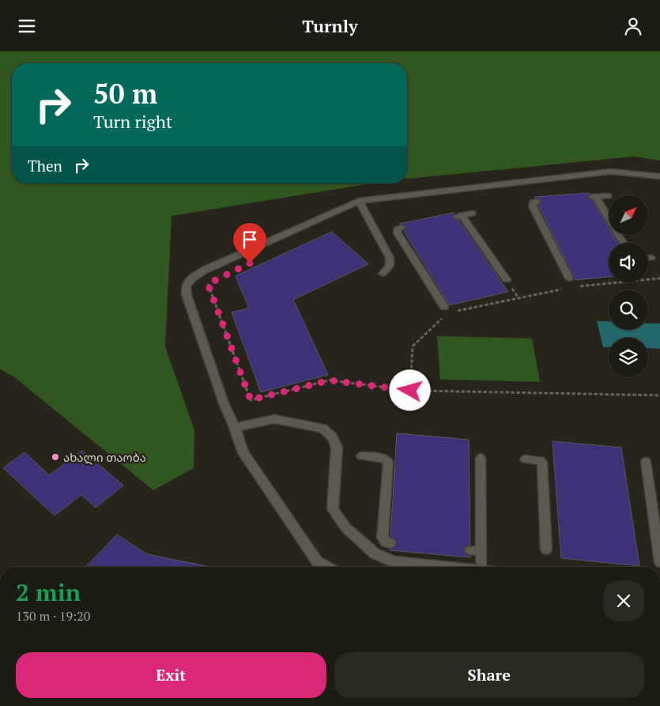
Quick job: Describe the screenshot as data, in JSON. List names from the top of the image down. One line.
{"places":["ახალი თაობა"],"north":"top right","page":{"header":"Turnly","turn":["50 m","Turn right"],"then":"Then","heading":["2 min","130 m · 19:20"],"buttons":["Exit","Share"]}}
